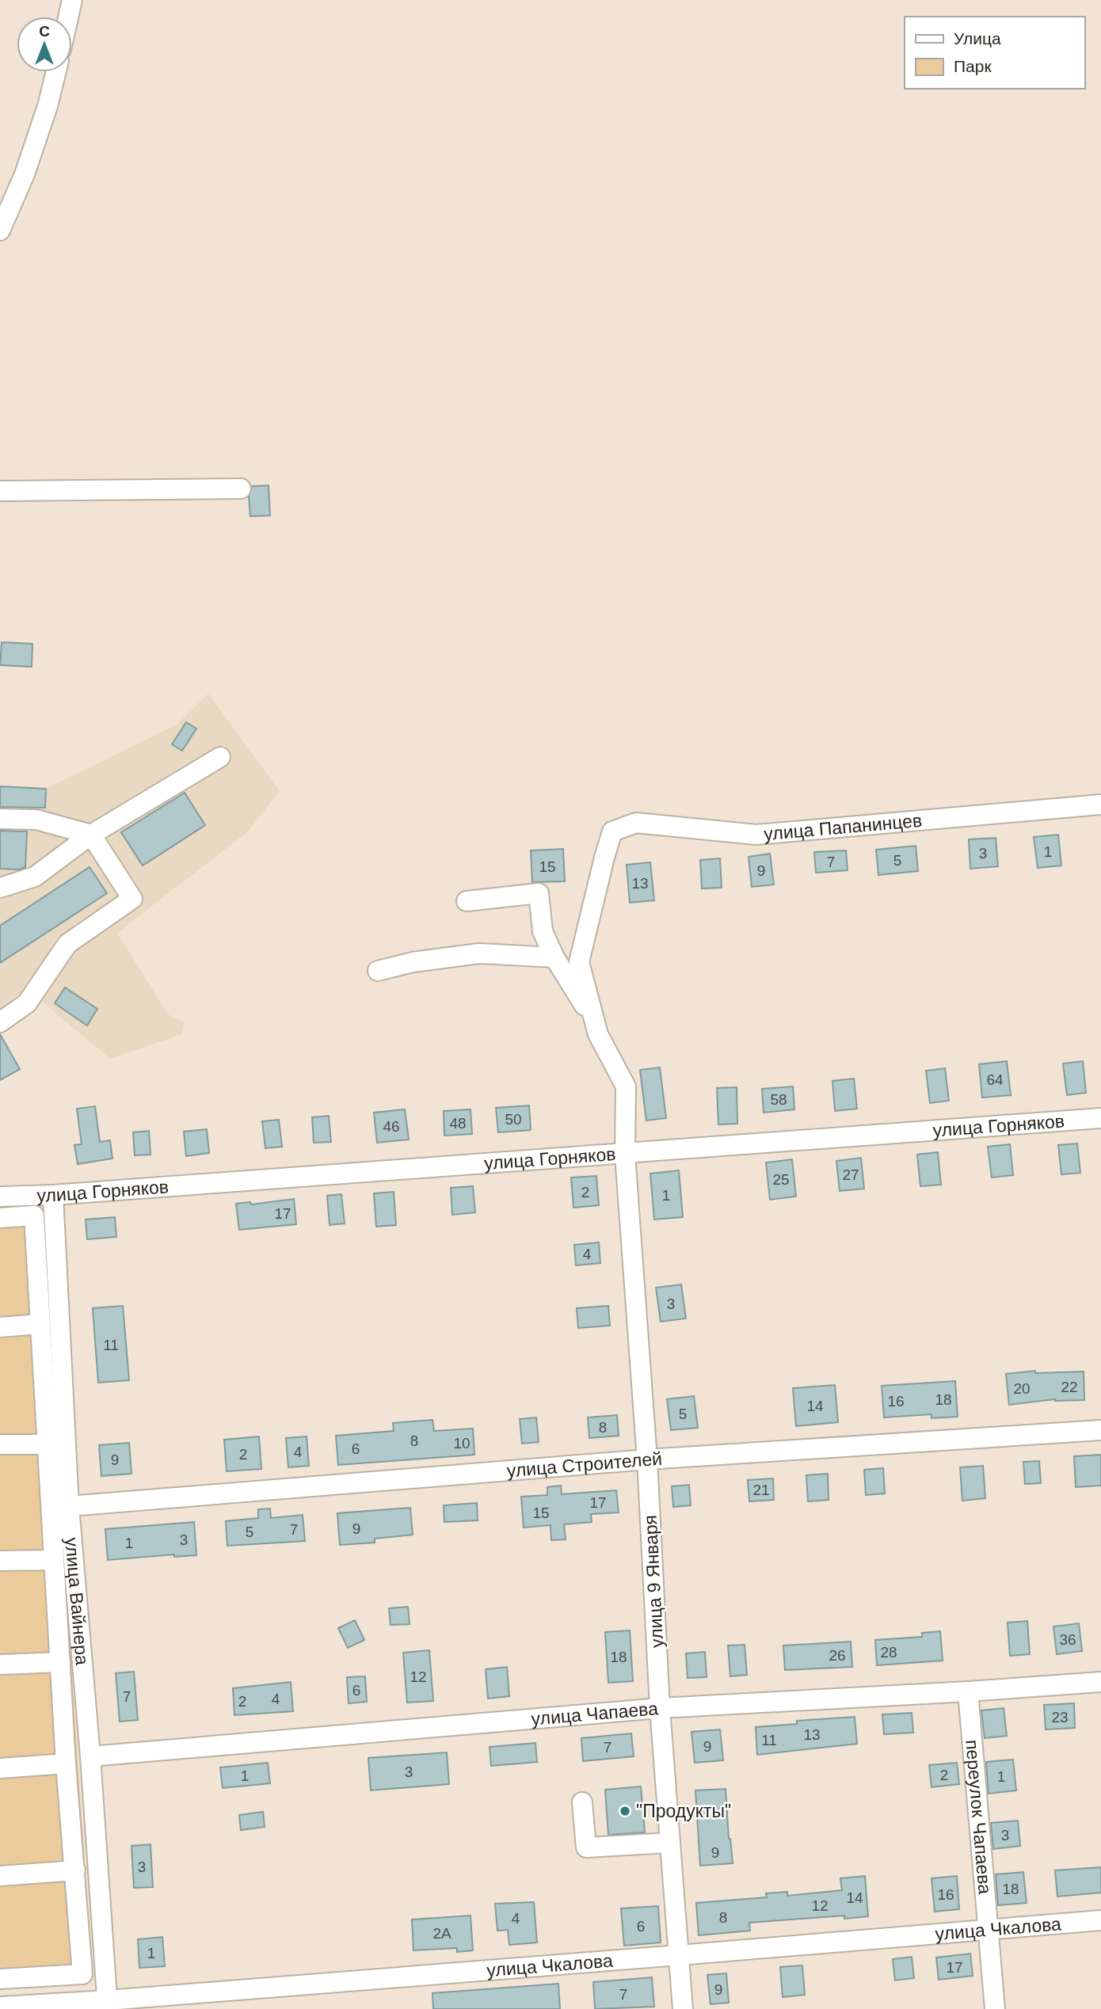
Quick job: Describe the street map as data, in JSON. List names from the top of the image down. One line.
{"streets":{"street":["улица Папанинцев","улица Горняков","улица Строителей","улица 9 Января","улица Вайнера","улица Чапаева","переулок Чапаева","улица Чкалова"]},"crossings":[["улица Папанинцев","улица 9 Января"],["улица Горняков","улица 9 Января"],["улица Горняков","улица Вайнера"],["улица Строителей","улица 9 Января"],["улица Строителей","улица Вайнера"],["улица 9 Января","улица Чапаева"],["улица 9 Января","улица Чкалова"],["улица Вайнера","улица Чапаева"],["улица Вайнера","улица Чкалова"],["улица Чапаева","переулок Чапаева"],["переулок Чапаева","улица Чкалова"]],"places":["\"Продукты\""],"house_numbers":["1","3","5","7","15","9","13","64","58","50","48","46","27","25","2","1","17","4","3","11","22","20","18","16","14","5","8","8","10","6","4","2","9","21","17","15","9","7","5","3","1","36","28","26","18","12","6","7","4","2","23","13","11","9","7","3","2","1","1","3","9","3","18","16","14","12","8","4","6","2А","1","17","9","7"],"legend":["Улица","Парк"],"north":"top"}
